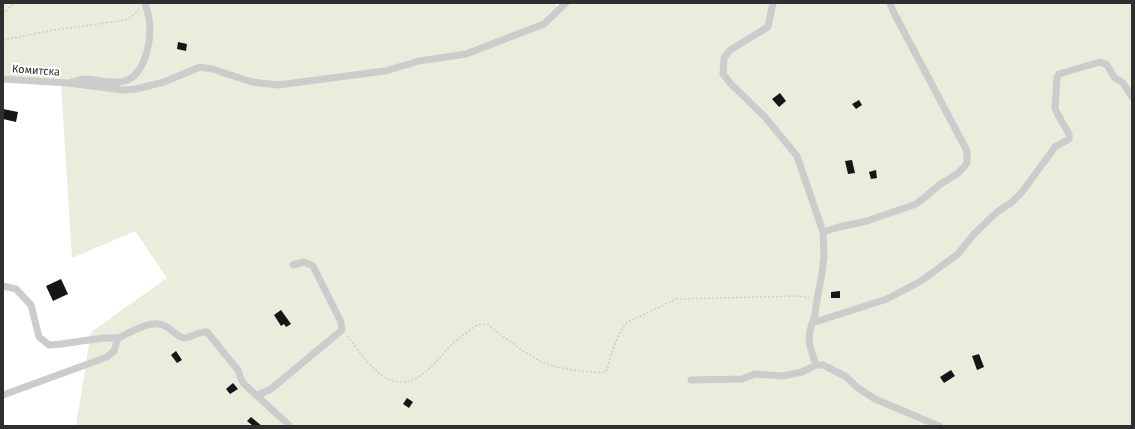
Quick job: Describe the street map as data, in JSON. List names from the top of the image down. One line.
{"streets":{"street":["Комитска"]}}
